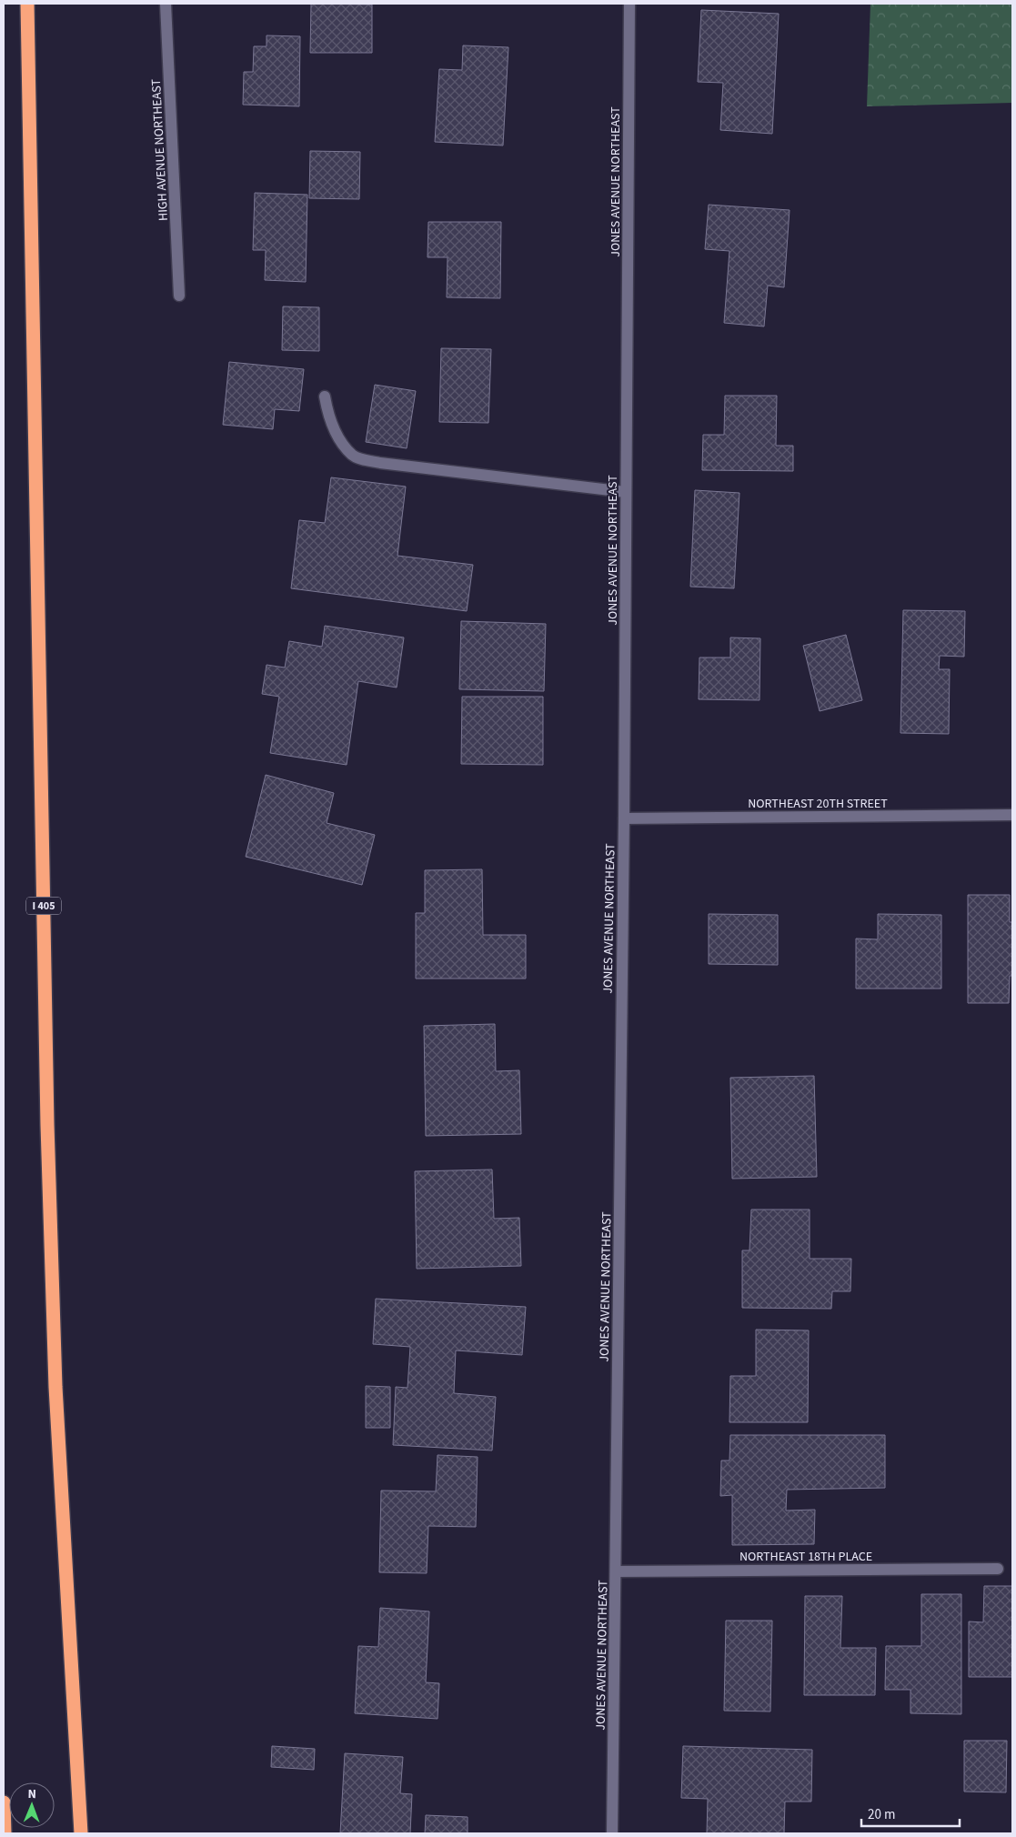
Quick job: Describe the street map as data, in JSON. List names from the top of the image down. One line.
{"streets":{"highway":["I 405"],"street":["HIGH AVENUE NORTHEAST","JONES AVENUE NORTHEAST","NORTHEAST 20TH STREET","NORTHEAST 18TH PLACE"]},"crossings":[["JONES AVENUE NORTHEAST","NORTHEAST 20TH STREET"],["JONES AVENUE NORTHEAST","NORTHEAST 18TH PLACE"]],"scale_bar":"20 m","north":"top"}
